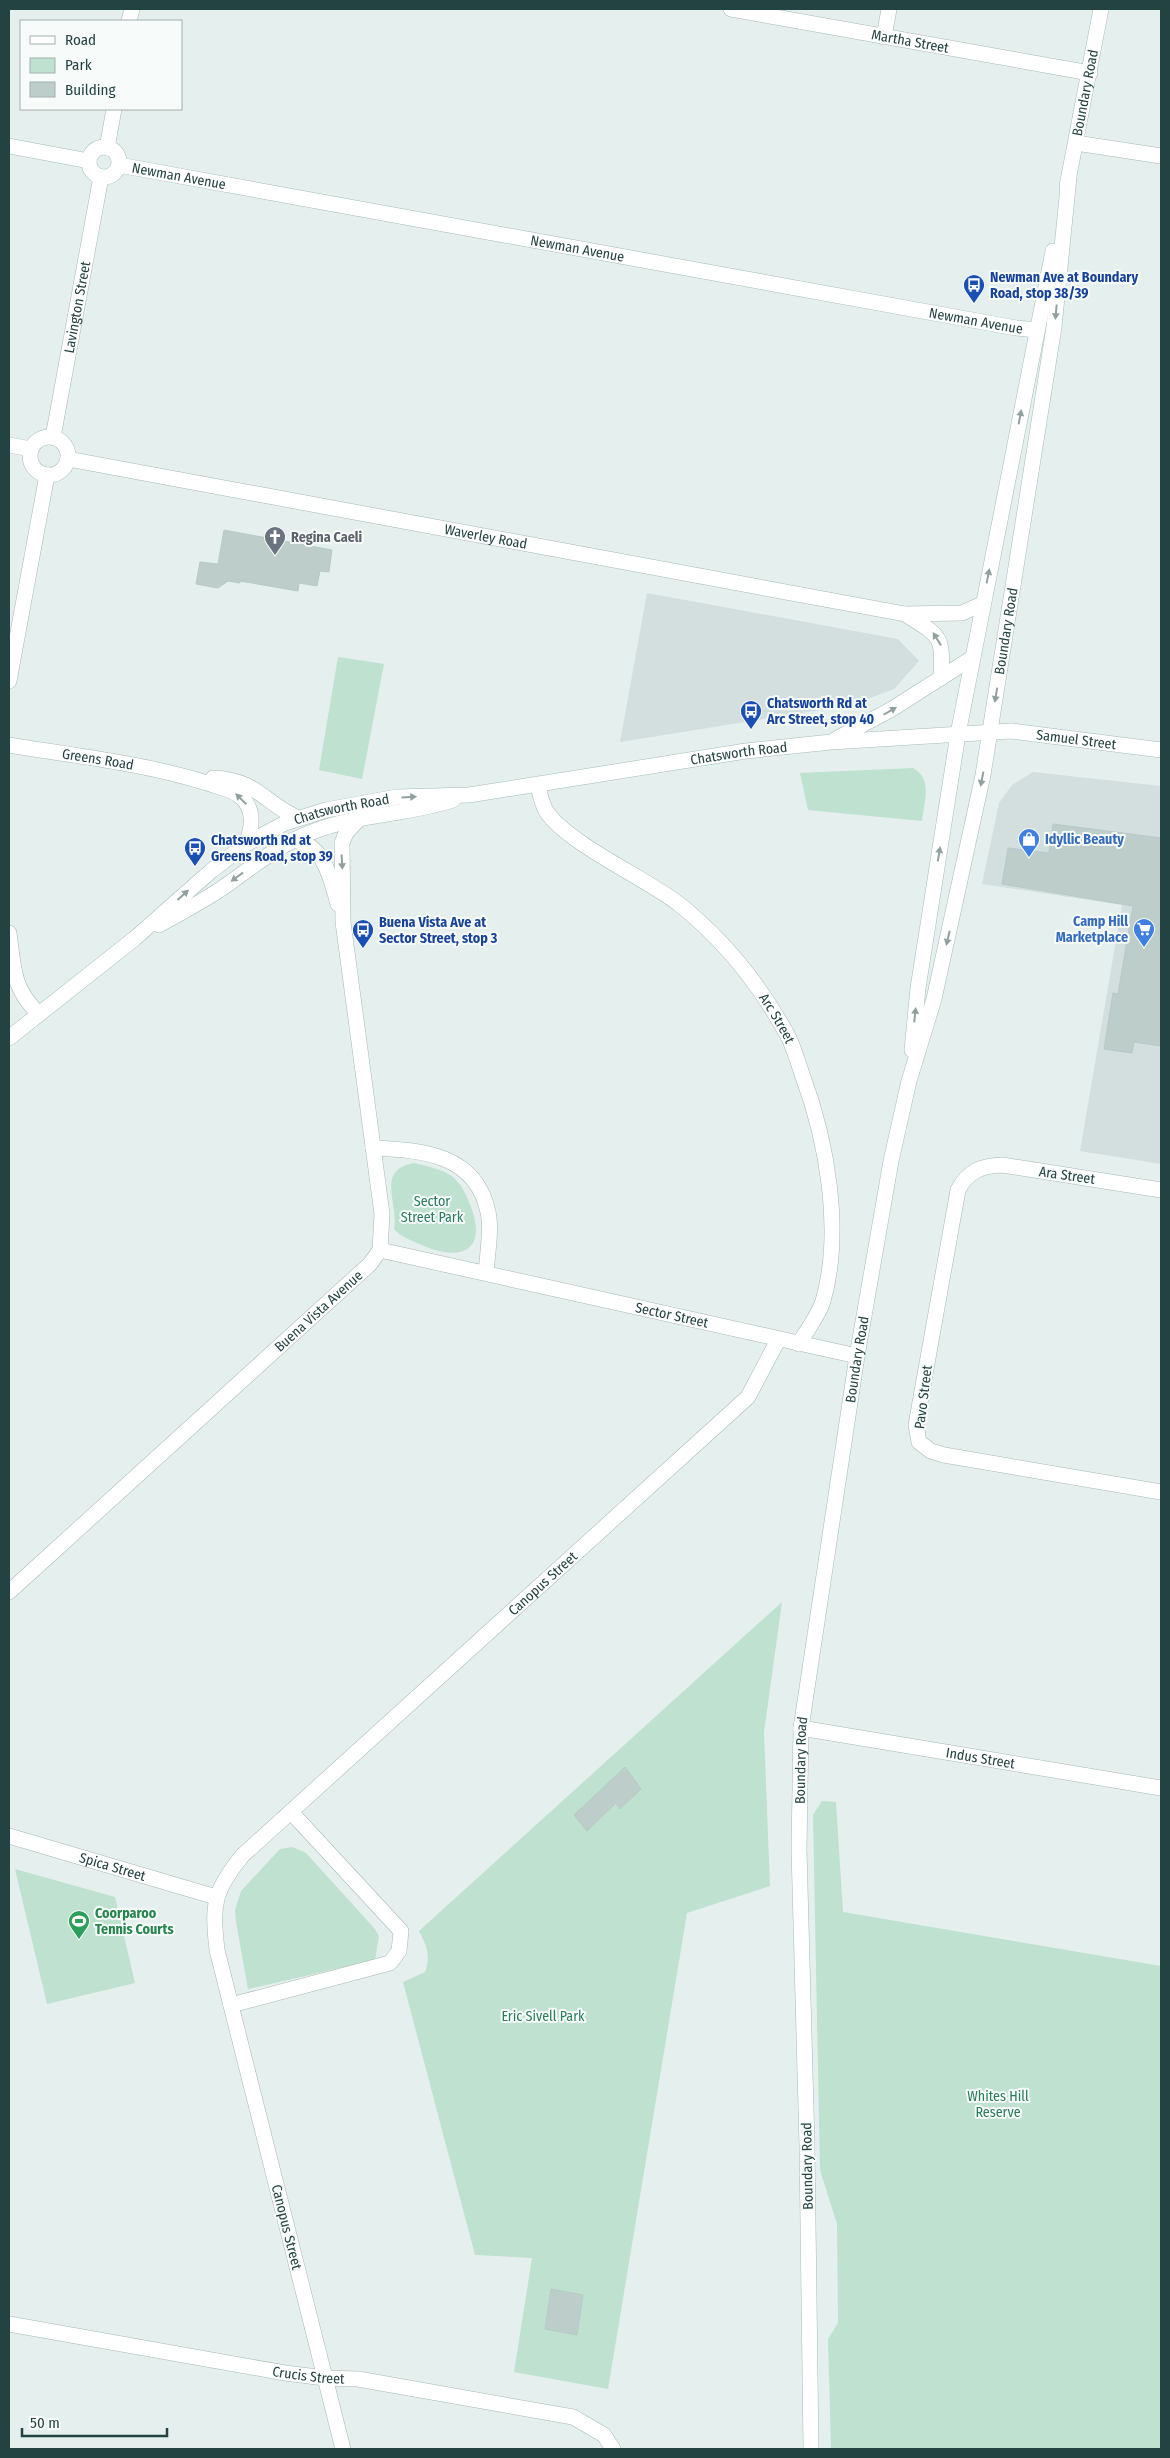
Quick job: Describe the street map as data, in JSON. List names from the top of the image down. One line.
{"streets":{"street":["Martha Street","Boundary Road","Newman Avenue","Lavington Street","Waverley Road","Samuel Street","Chatsworth Road","Greens Road","Arc Street","Ara Street","Buena Vista Avenue","Sector Street","Pavo Street","Canopus Street","Indus Street","Spica Street","Crucis Street"]},"crossings":[["Martha Street","Boundary Road"],["Boundary Road","Newman Avenue"],["Boundary Road","Waverley Road"],["Boundary Road","Samuel Street"],["Boundary Road","Chatsworth Road"],["Boundary Road","Sector Street"],["Boundary Road","Indus Street"],["Newman Avenue","Lavington Street"],["Lavington Street","Waverley Road"],["Waverley Road","Chatsworth Road"],["Samuel Street","Chatsworth Road"],["Chatsworth Road","Greens Road"],["Chatsworth Road","Arc Street"],["Arc Street","Sector Street"],["Ara Street","Pavo Street"],["Buena Vista Avenue","Sector Street"],["Sector Street","Canopus Street"],["Canopus Street","Spica Street"],["Canopus Street","Crucis Street"]],"parks":["Sector Street Park","Eric Sivell Park","Whites Hill Reserve"],"places":{"bus stop":["Newman Ave at Boundary Road, stop 38/39","Chatsworth Rd at Arc Street, stop 40","Chatsworth Rd at Greens Road, stop 39","Buena Vista Ave at Sector Street, stop 3"],"church":["Regina Caeli"],"shop":["Idyllic Beauty"],"supermarket":["Camp Hill Marketplace"],"sports":["Coorparoo Tennis Courts"]},"legend":["Road","Park","Building"],"scale_bar":"50 m"}
